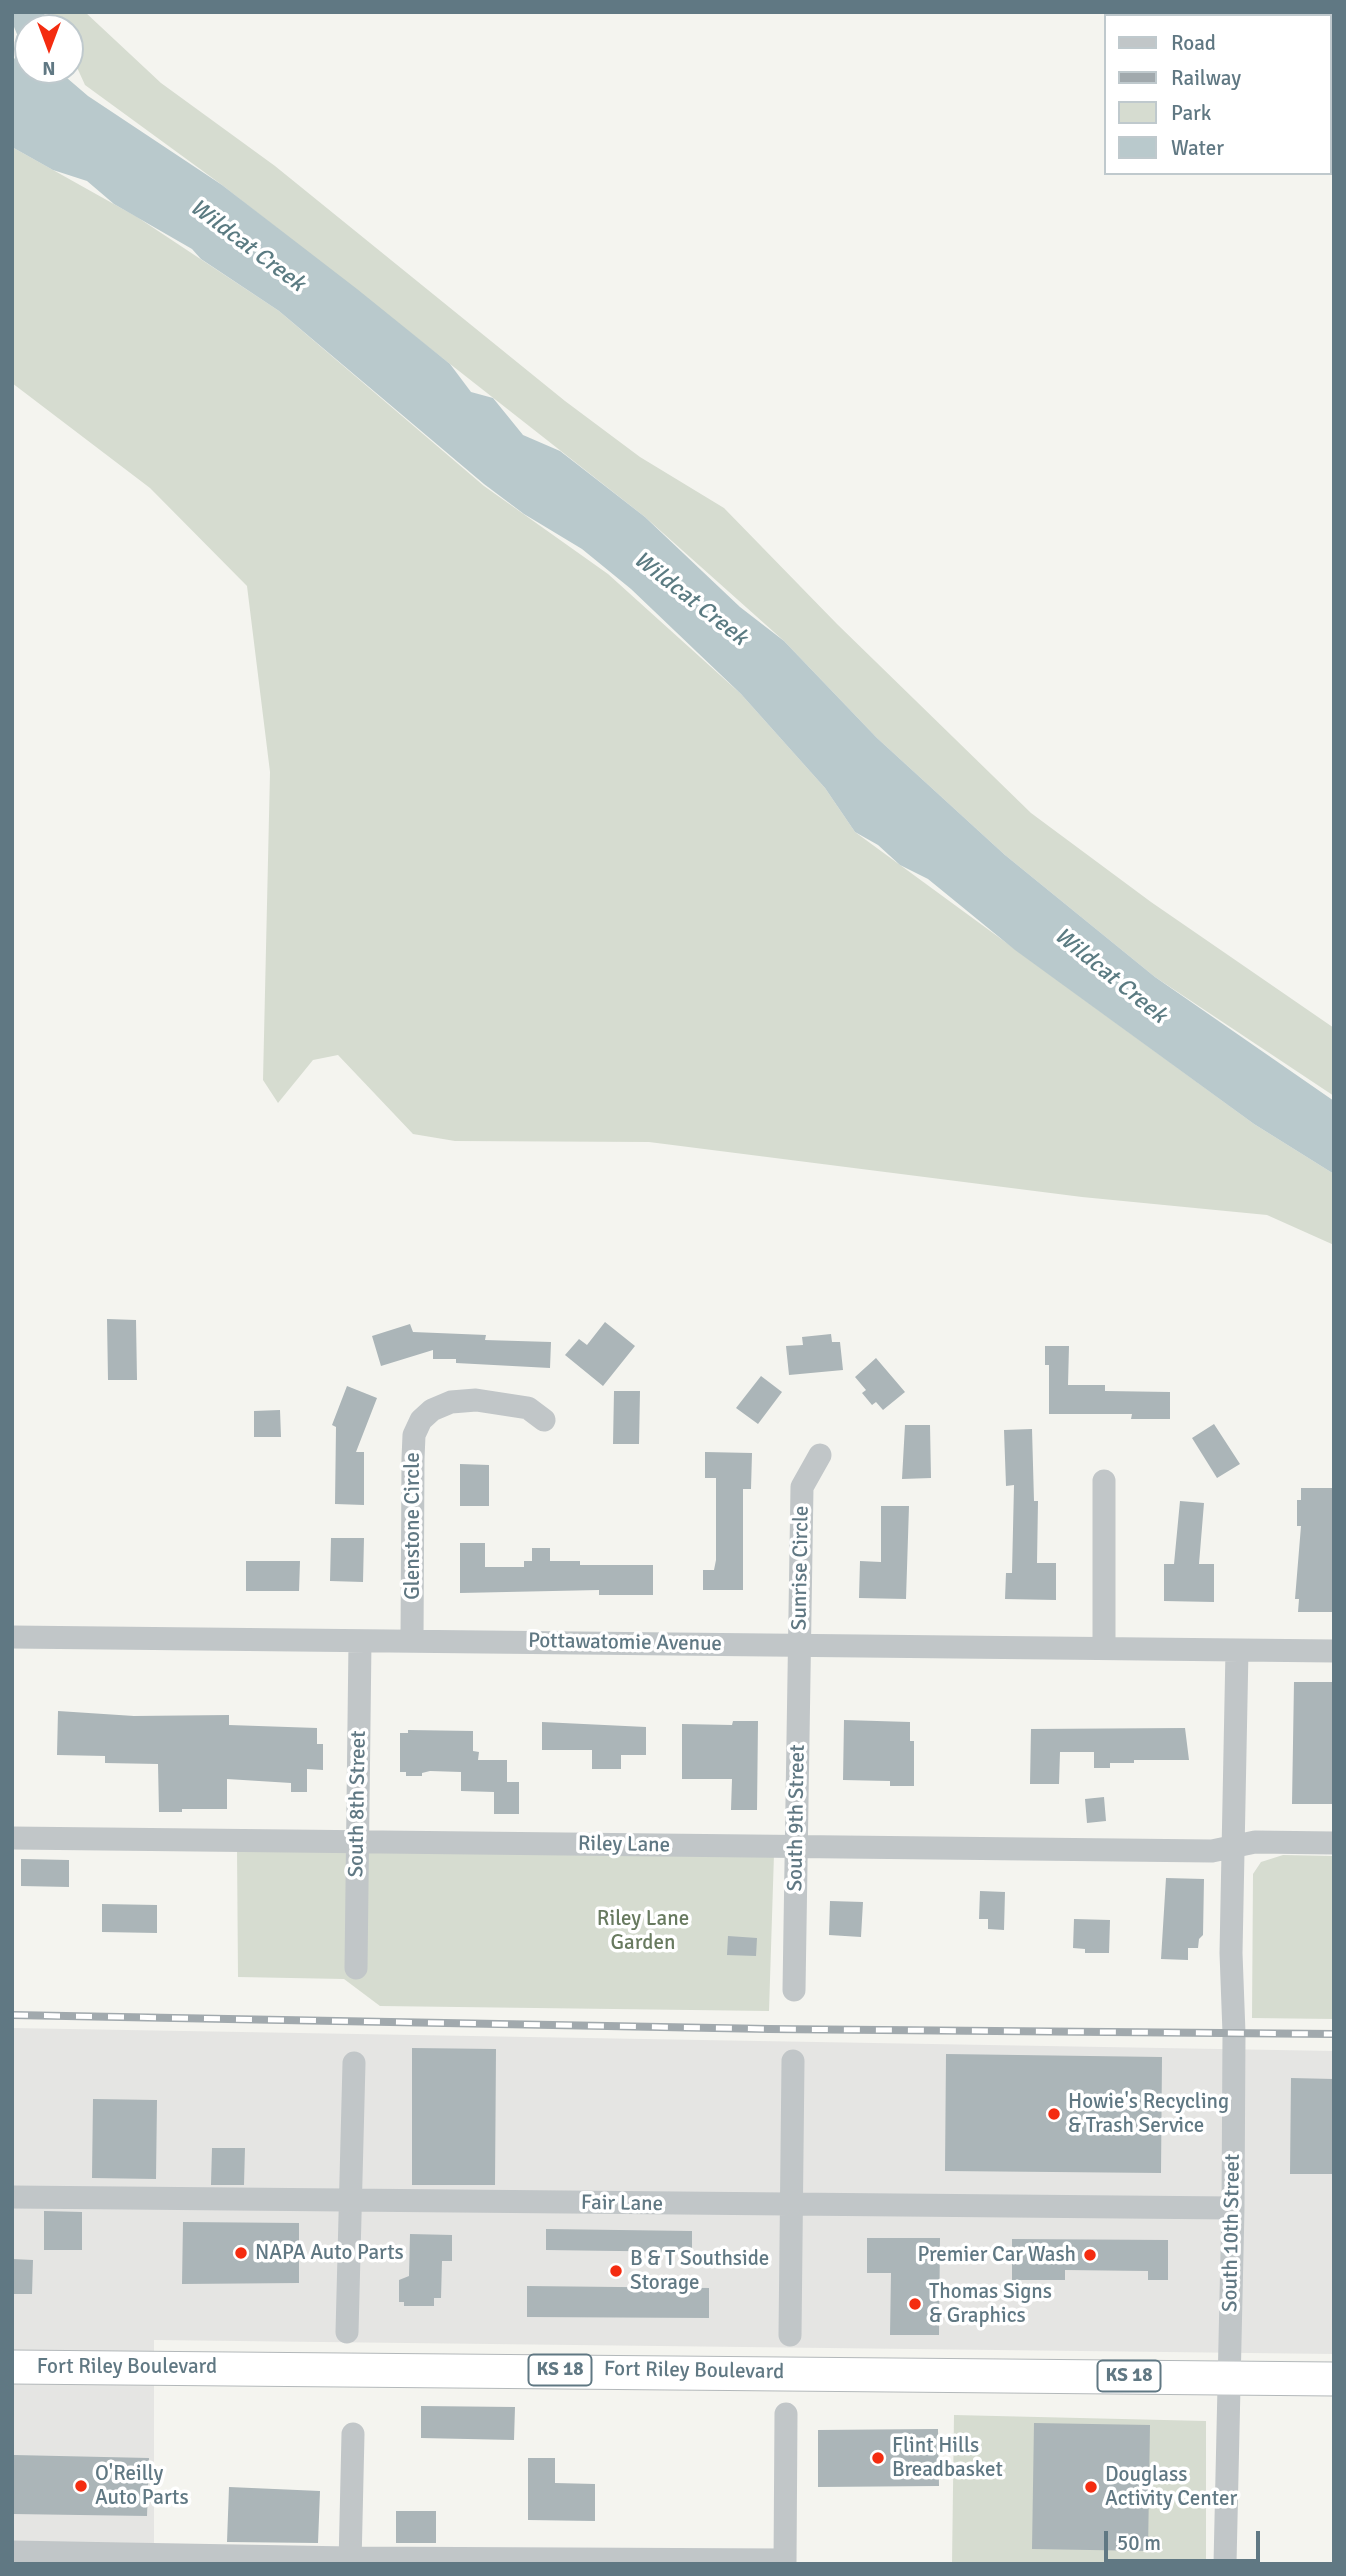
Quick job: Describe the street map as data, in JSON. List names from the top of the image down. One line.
{"streets":{"highway":["Fort Riley Boulevard","KS 18"],"street":["Glenstone Circle","Sunrise Circle","Pottawatomie Avenue","South 8th Street","South 9th Street","Riley Lane","Fair Lane","South 10th Street"]},"crossings":[["Glenstone Circle","Pottawatomie Avenue"],["Sunrise Circle","Pottawatomie Avenue"],["Sunrise Circle","South 9th Street"],["Pottawatomie Avenue","South 8th Street"],["Pottawatomie Avenue","South 9th Street"],["Pottawatomie Avenue","South 10th Street"],["South 8th Street","Riley Lane"],["South 9th Street","Riley Lane"],["Riley Lane","South 10th Street"],["Fair Lane","South 10th Street"],["South 10th Street","Fort Riley Boulevard"]],"water":["Wildcat Creek"],"parks":["Riley Lane Garden"],"places":["Howie's Recycling & Trash Service","NAPA Auto Parts","Premier Car Wash","B & T Southside Storage","Thomas Signs & Graphics","Flint Hills Breadbasket","O'Reilly Auto Parts","Douglass Activity Center"],"legend":["Road","Railway","Park","Water"],"scale_bar":"50 m","north":"bottom"}
